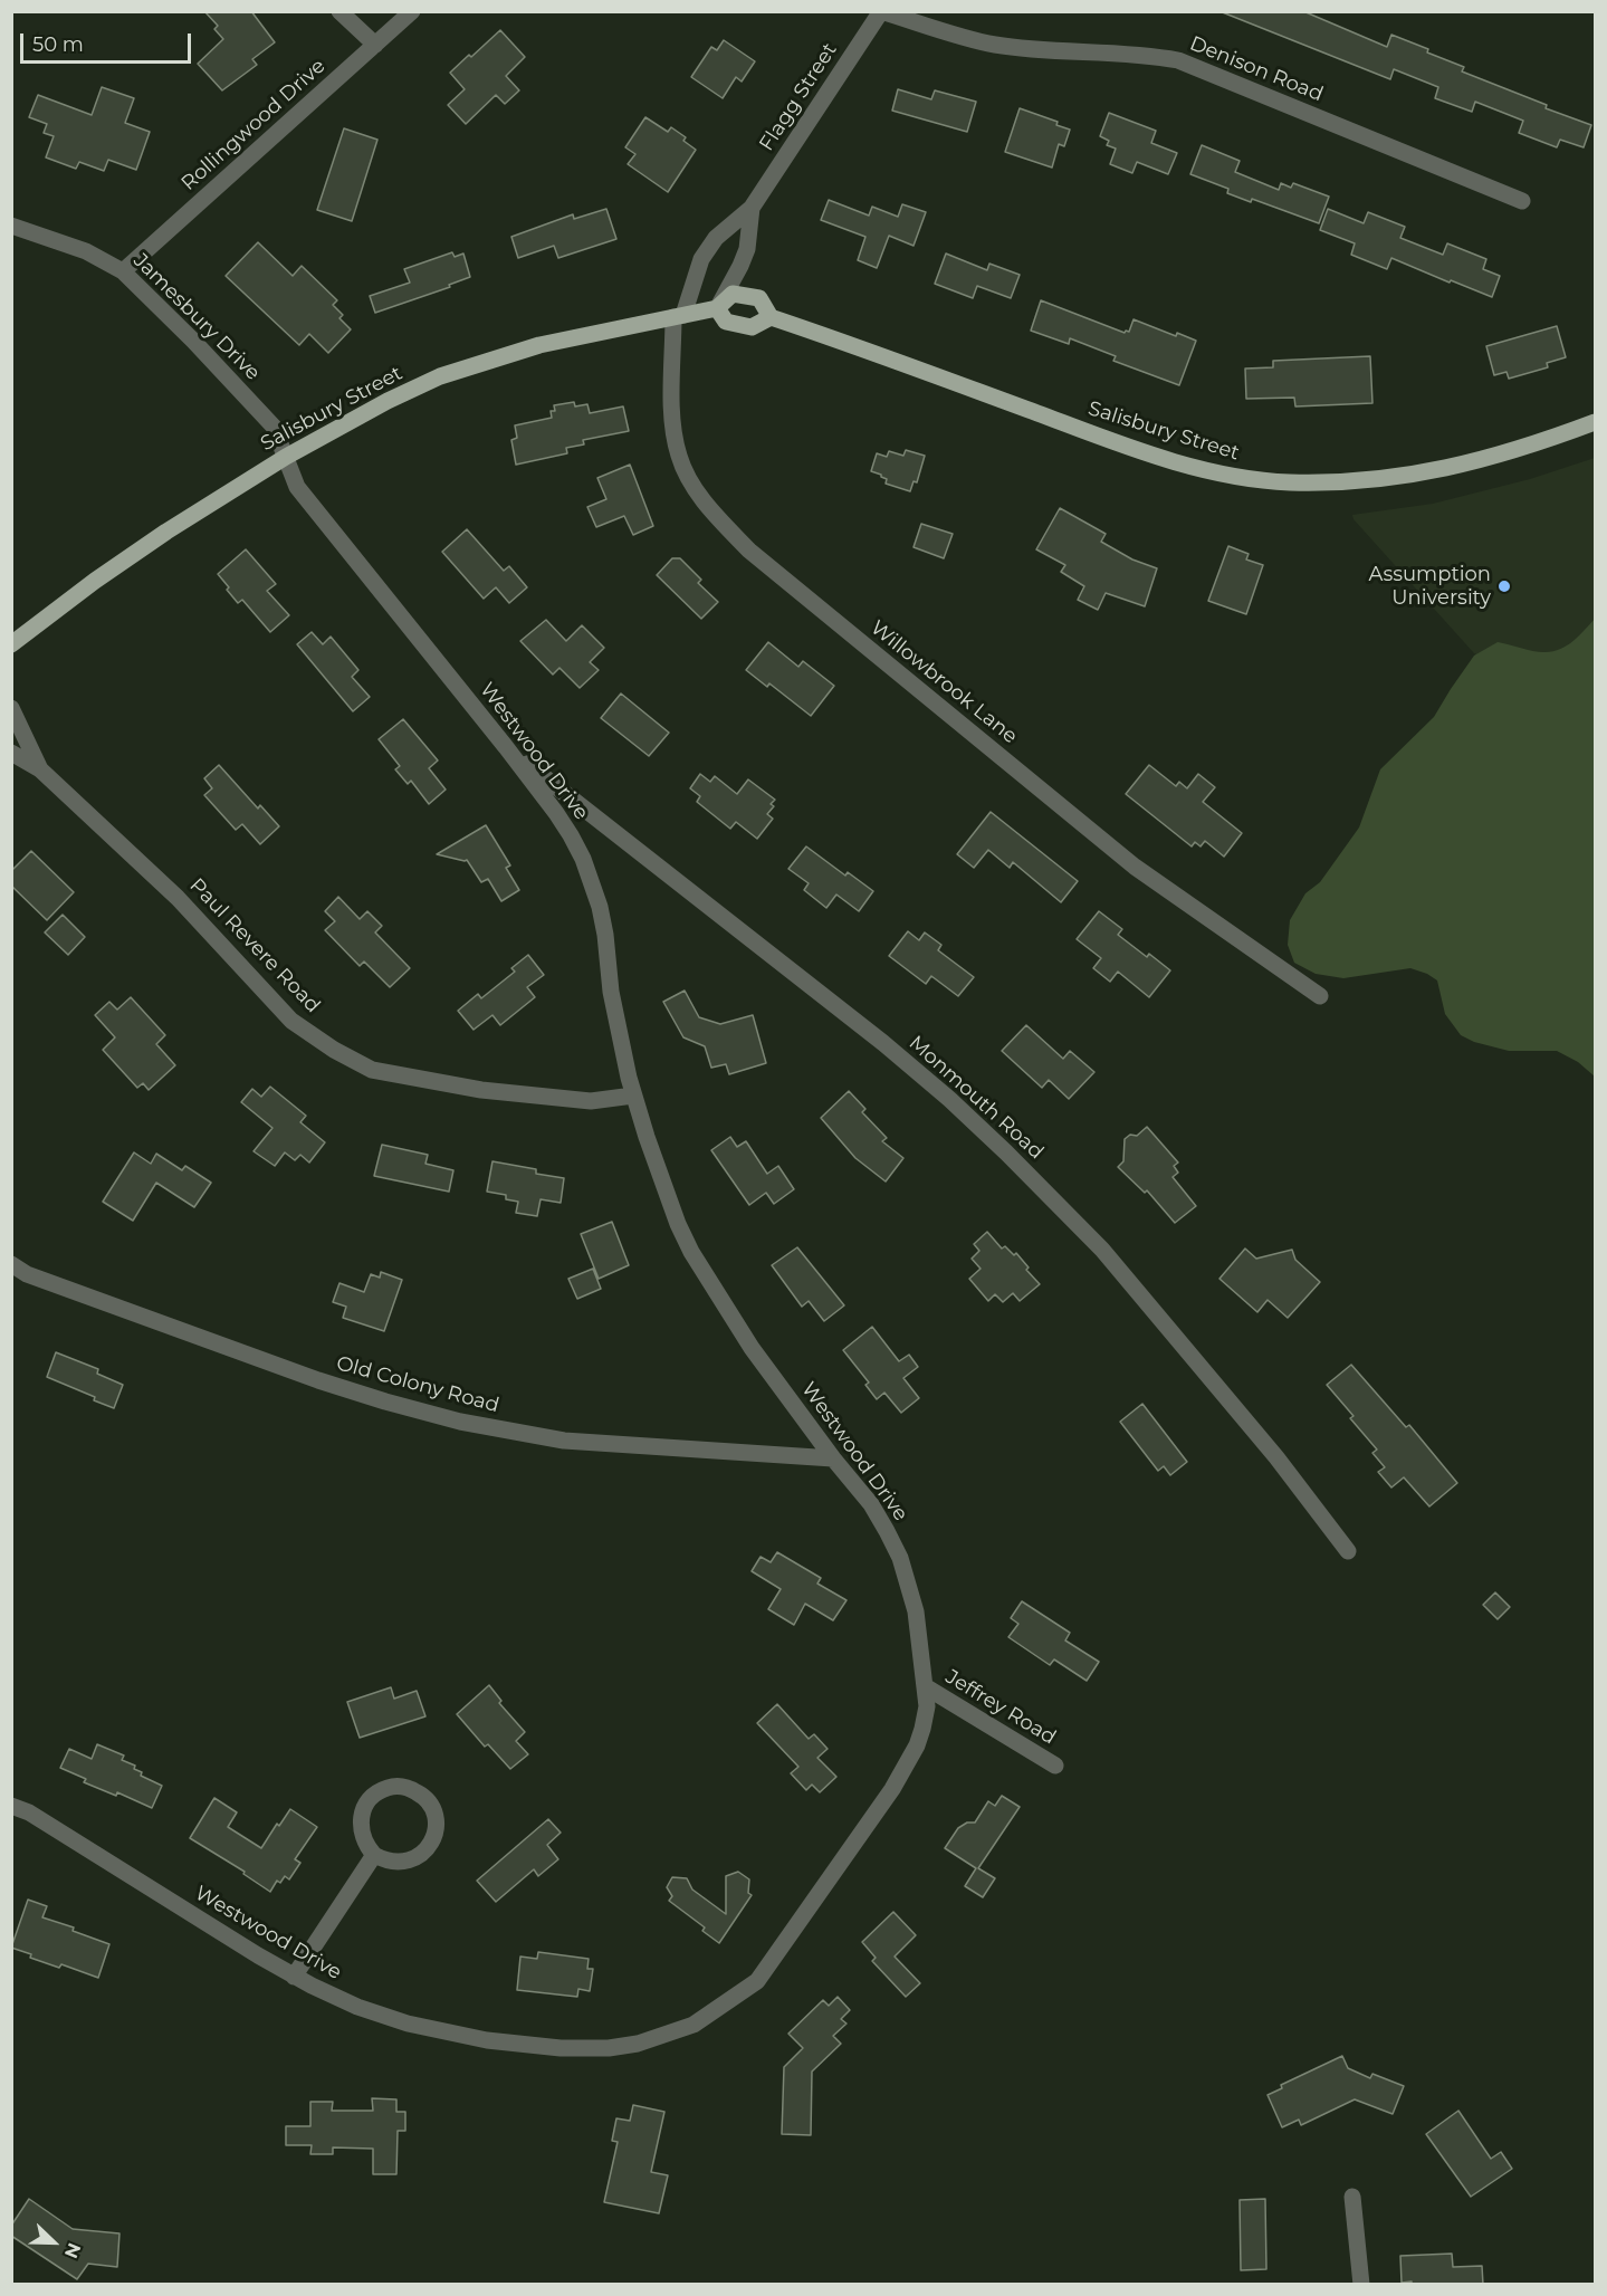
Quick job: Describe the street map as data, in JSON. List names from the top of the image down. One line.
{"streets":{"main road":["Salisbury Street"],"street":["Denison Road","Flagg Street","Rollingwood Drive","Jamesbury Drive","Willowbrook Lane","Westwood Drive","Paul Revere Road","Monmouth Road","Old Colony Road","Jeffrey Road"]},"crossings":[["Denison Road","Flagg Street"],["Flagg Street","Salisbury Street"],["Flagg Street","Willowbrook Lane"],["Rollingwood Drive","Jamesbury Drive"],["Jamesbury Drive","Salisbury Street"],["Jamesbury Drive","Westwood Drive"],["Salisbury Street","Willowbrook Lane"],["Salisbury Street","Westwood Drive"],["Westwood Drive","Paul Revere Road"],["Westwood Drive","Monmouth Road"],["Westwood Drive","Old Colony Road"],["Westwood Drive","Jeffrey Road"]],"places":["Assumption University"],"scale_bar":"50 m","north":"bottom right"}
